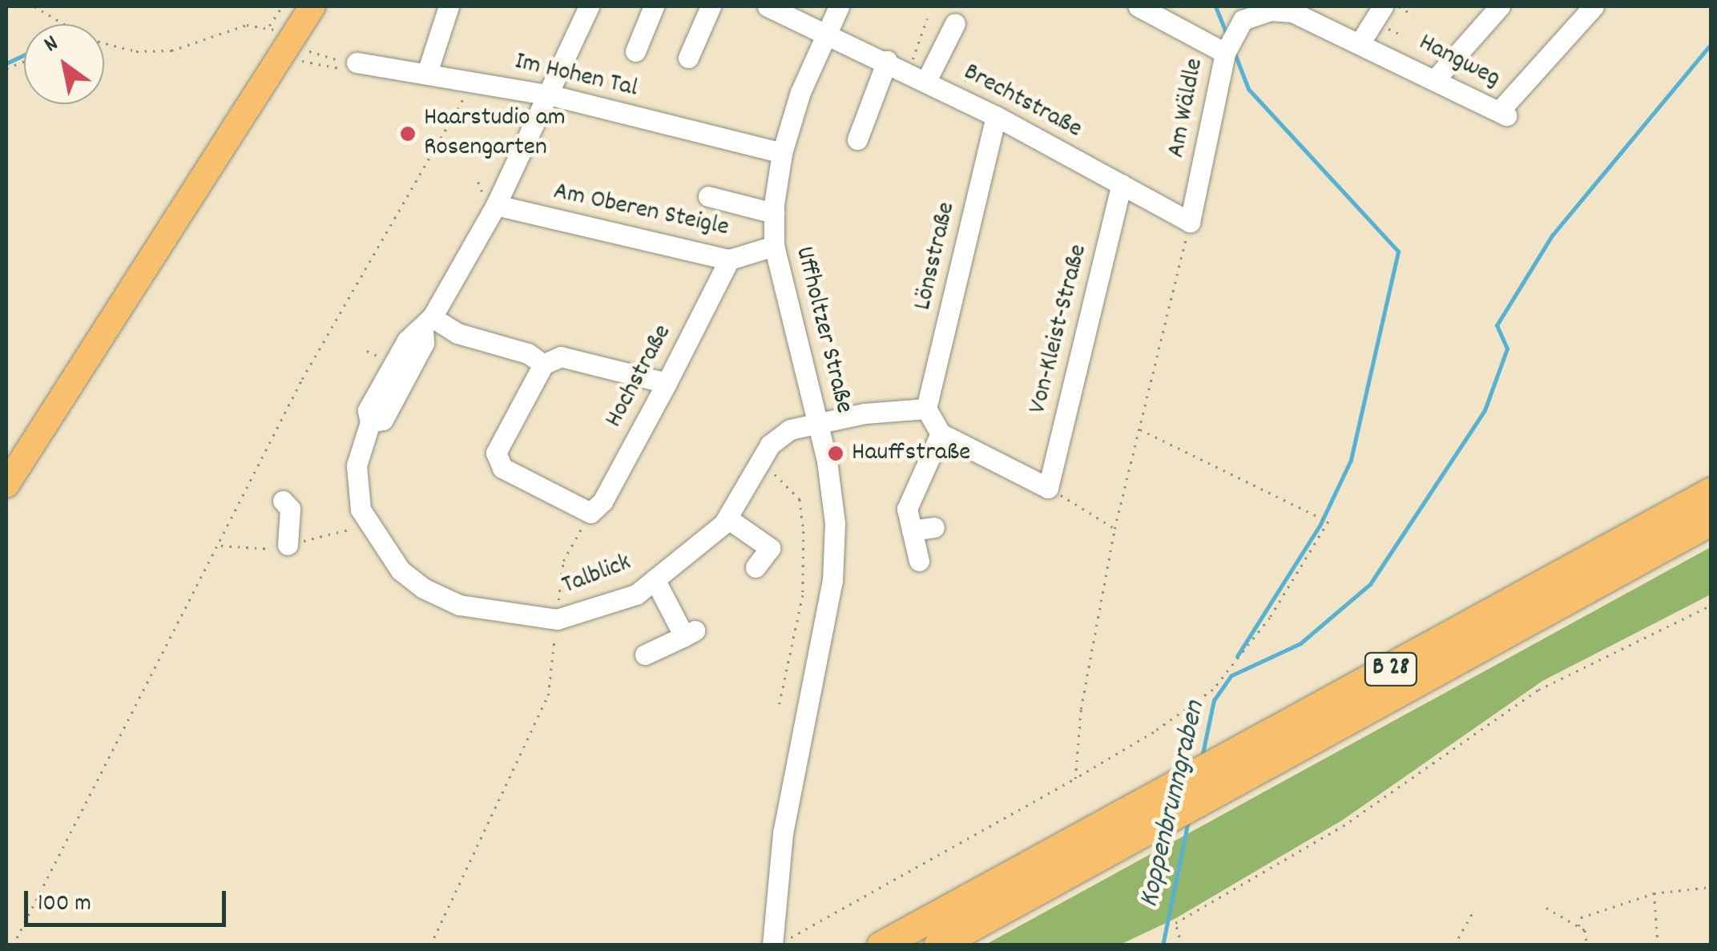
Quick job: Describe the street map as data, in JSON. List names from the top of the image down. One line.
{"streets":{"highway":["B 28"],"street":["Hangweg","Im Hohen Tal","Brechtstraße","Am Wäldle","Am Oberen Steigle","Lönsstraße","Von-Kleist-Straße","Uffholtzer Straße","Hochstraße","Talblick"]},"crossings":[["Hangweg","Am Wäldle"],["Im Hohen Tal","Uffholtzer Straße"],["Im Hohen Tal","Talblick"],["Brechtstraße","Am Wäldle"],["Brechtstraße","Lönsstraße"],["Brechtstraße","Von-Kleist-Straße"],["Brechtstraße","Uffholtzer Straße"],["Am Oberen Steigle","Uffholtzer Straße"],["Am Oberen Steigle","Hochstraße"],["Am Oberen Steigle","Talblick"],["Uffholtzer Straße","Talblick"]],"water":["Koppenbrunngraben"],"places":["Haarstudio am Rosengarten","Hauffstraße"],"scale_bar":"100 m","north":"top left"}
